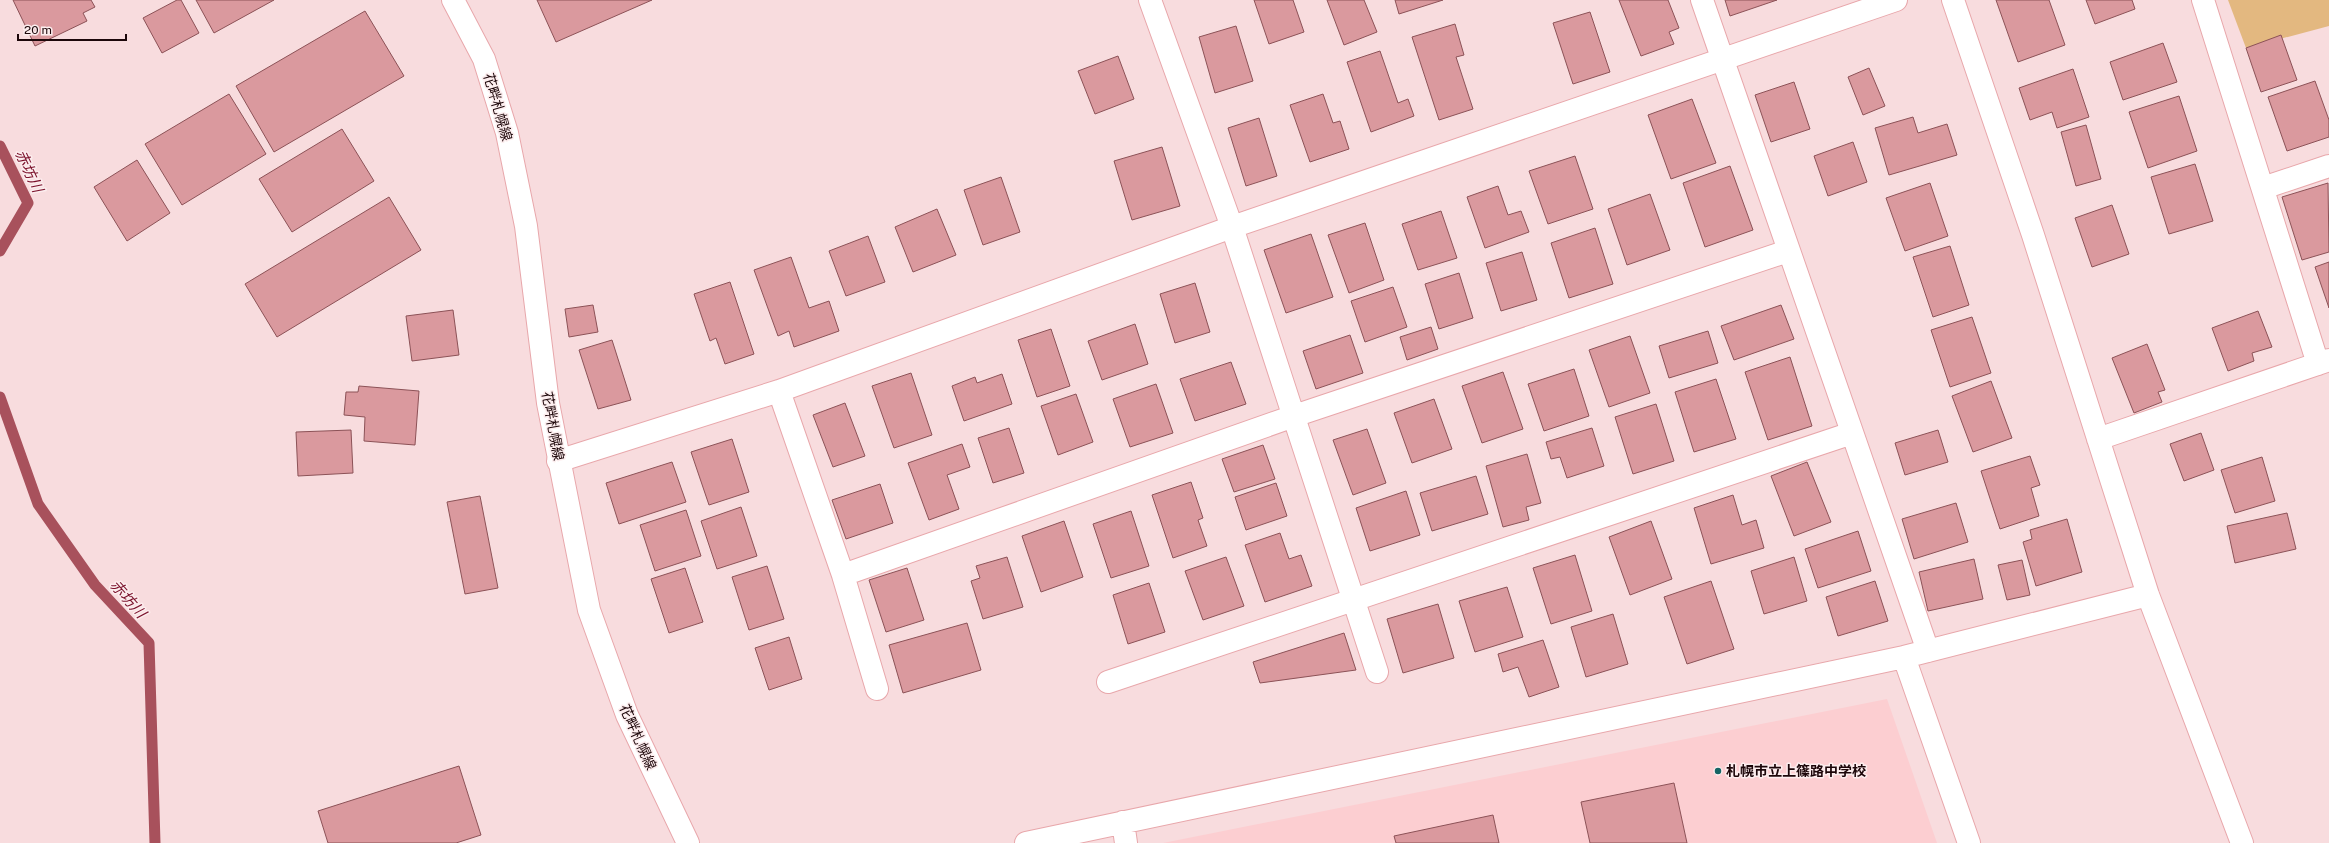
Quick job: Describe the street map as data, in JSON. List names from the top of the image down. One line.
{"streets":{"street":["花畔札幌線"]},"water":["赤坊川"],"places":["札幌市立上篠路中学校"],"scale_bar":"20 m"}
